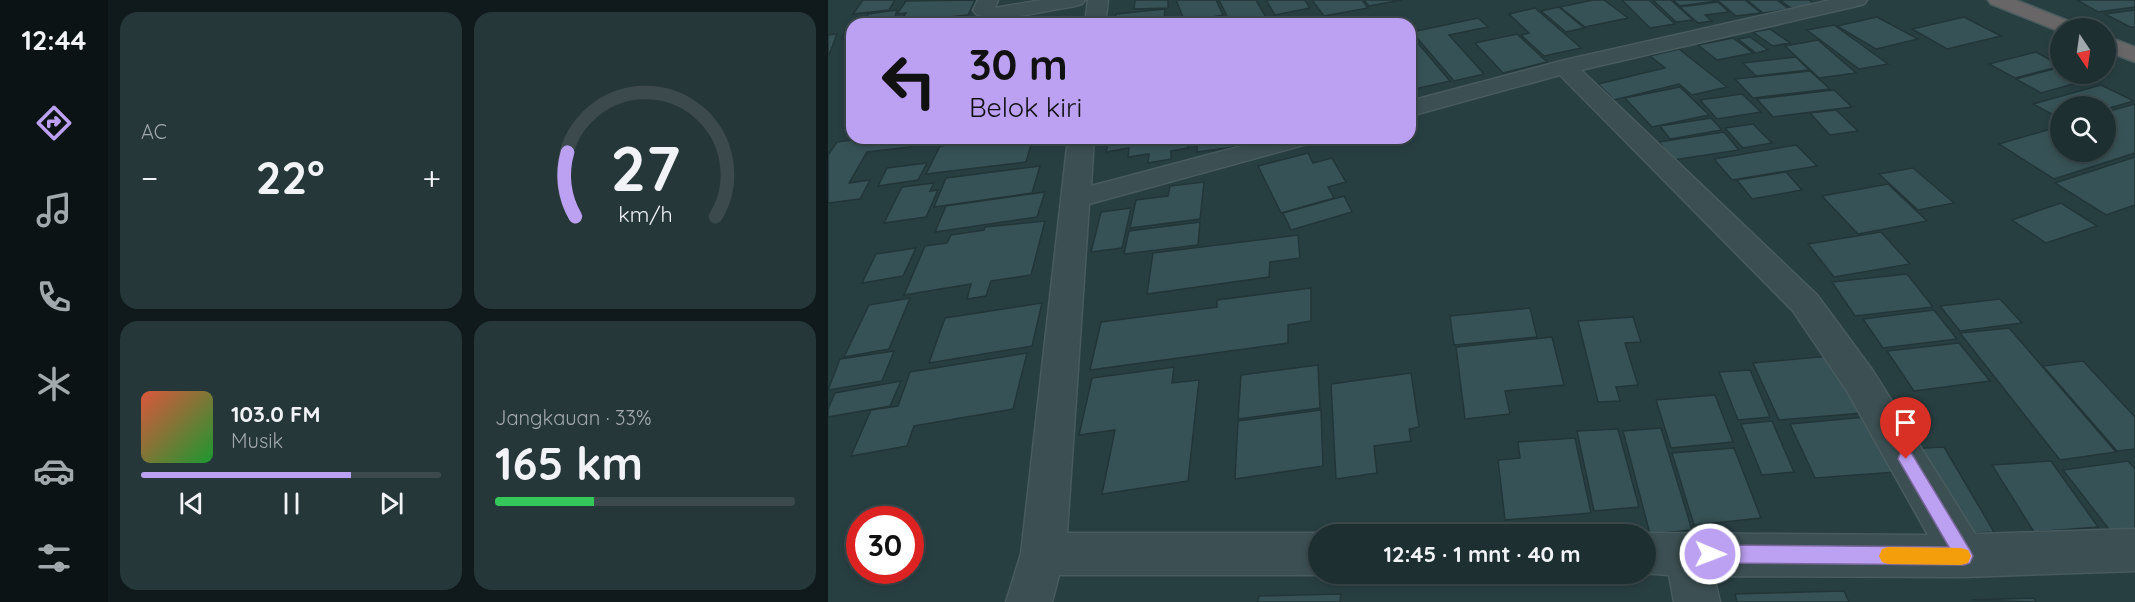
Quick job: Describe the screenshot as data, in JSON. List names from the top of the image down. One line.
{"north":"bottom","page":{"tabs":"12:44","tile":["AC",["Jangkauan · 33%","165 km"]],"turn":["30 m","Belok kiri"],"heat":["−","22°","+"],"song":["103.0 FM","Musik"],"limit":"30","trip":"12:45 · 1 mnt · 40 m","gauge":["27","km/h"]}}
